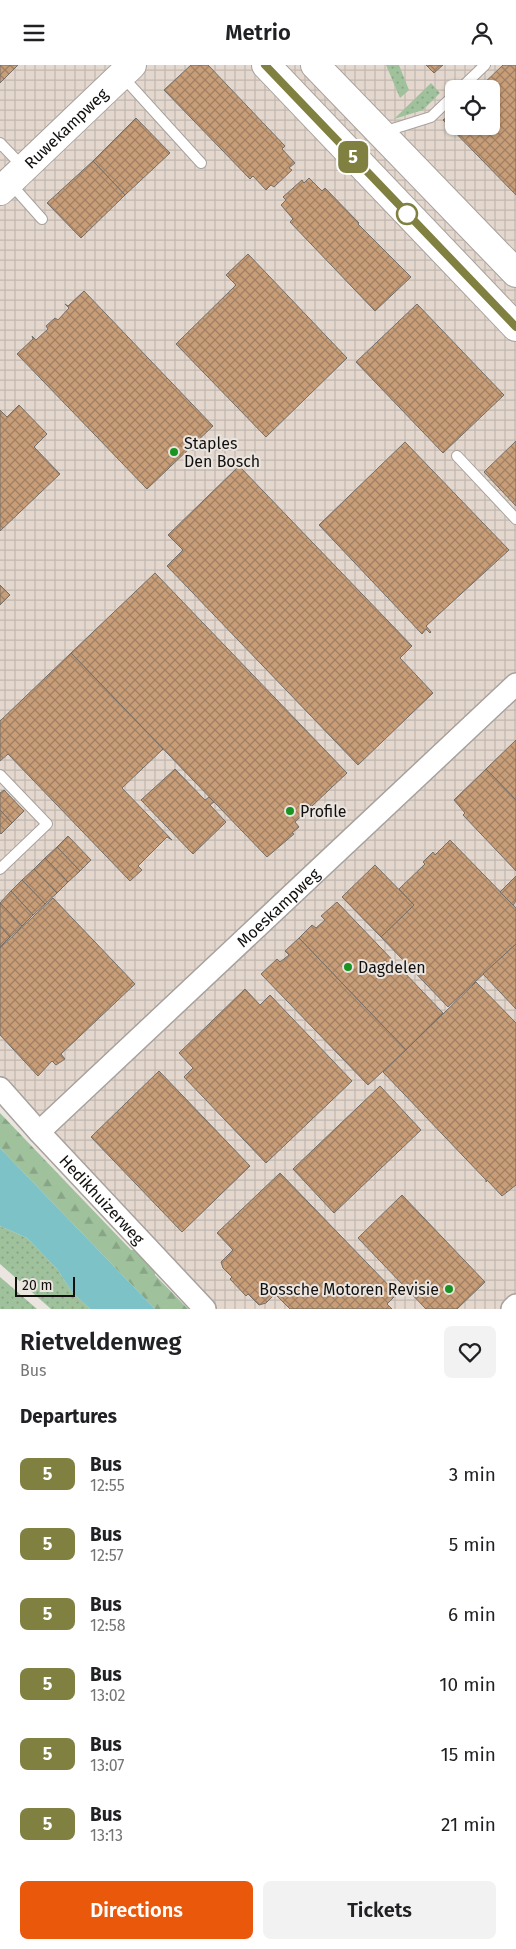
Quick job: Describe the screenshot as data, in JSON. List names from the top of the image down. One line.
{"streets":{"main road":["Ruwekampweg"],"street":["Moeskampweg","Hedikhuizerweg"]},"crossings":[["Moeskampweg","Hedikhuizerweg"]],"places":["Staples Den Bosch","Profile","Dagdelen","Bossche Motoren Revisie"],"lines":["bus line 5"],"scale_bar":"20 m","page":{"header":"Metrio","on_map":"5","scale":"20 m","heading":[["Rietveldenweg","Bus"],"Departures"],"list":[{"mark":"5","name":"Bus","note":"12:55","value":"3 min"},{"mark":"5","name":"Bus","note":"12:57","value":"5 min"},{"mark":"5","name":"Bus","note":"12:58","value":"6 min"},{"mark":"5","name":"Bus","note":"13:02","value":"10 min"},{"mark":"5","name":"Bus","note":"13:07","value":"15 min"},{"mark":"5","name":"Bus","note":"13:13","value":"21 min"}],"buttons":["Directions","Tickets"]}}
